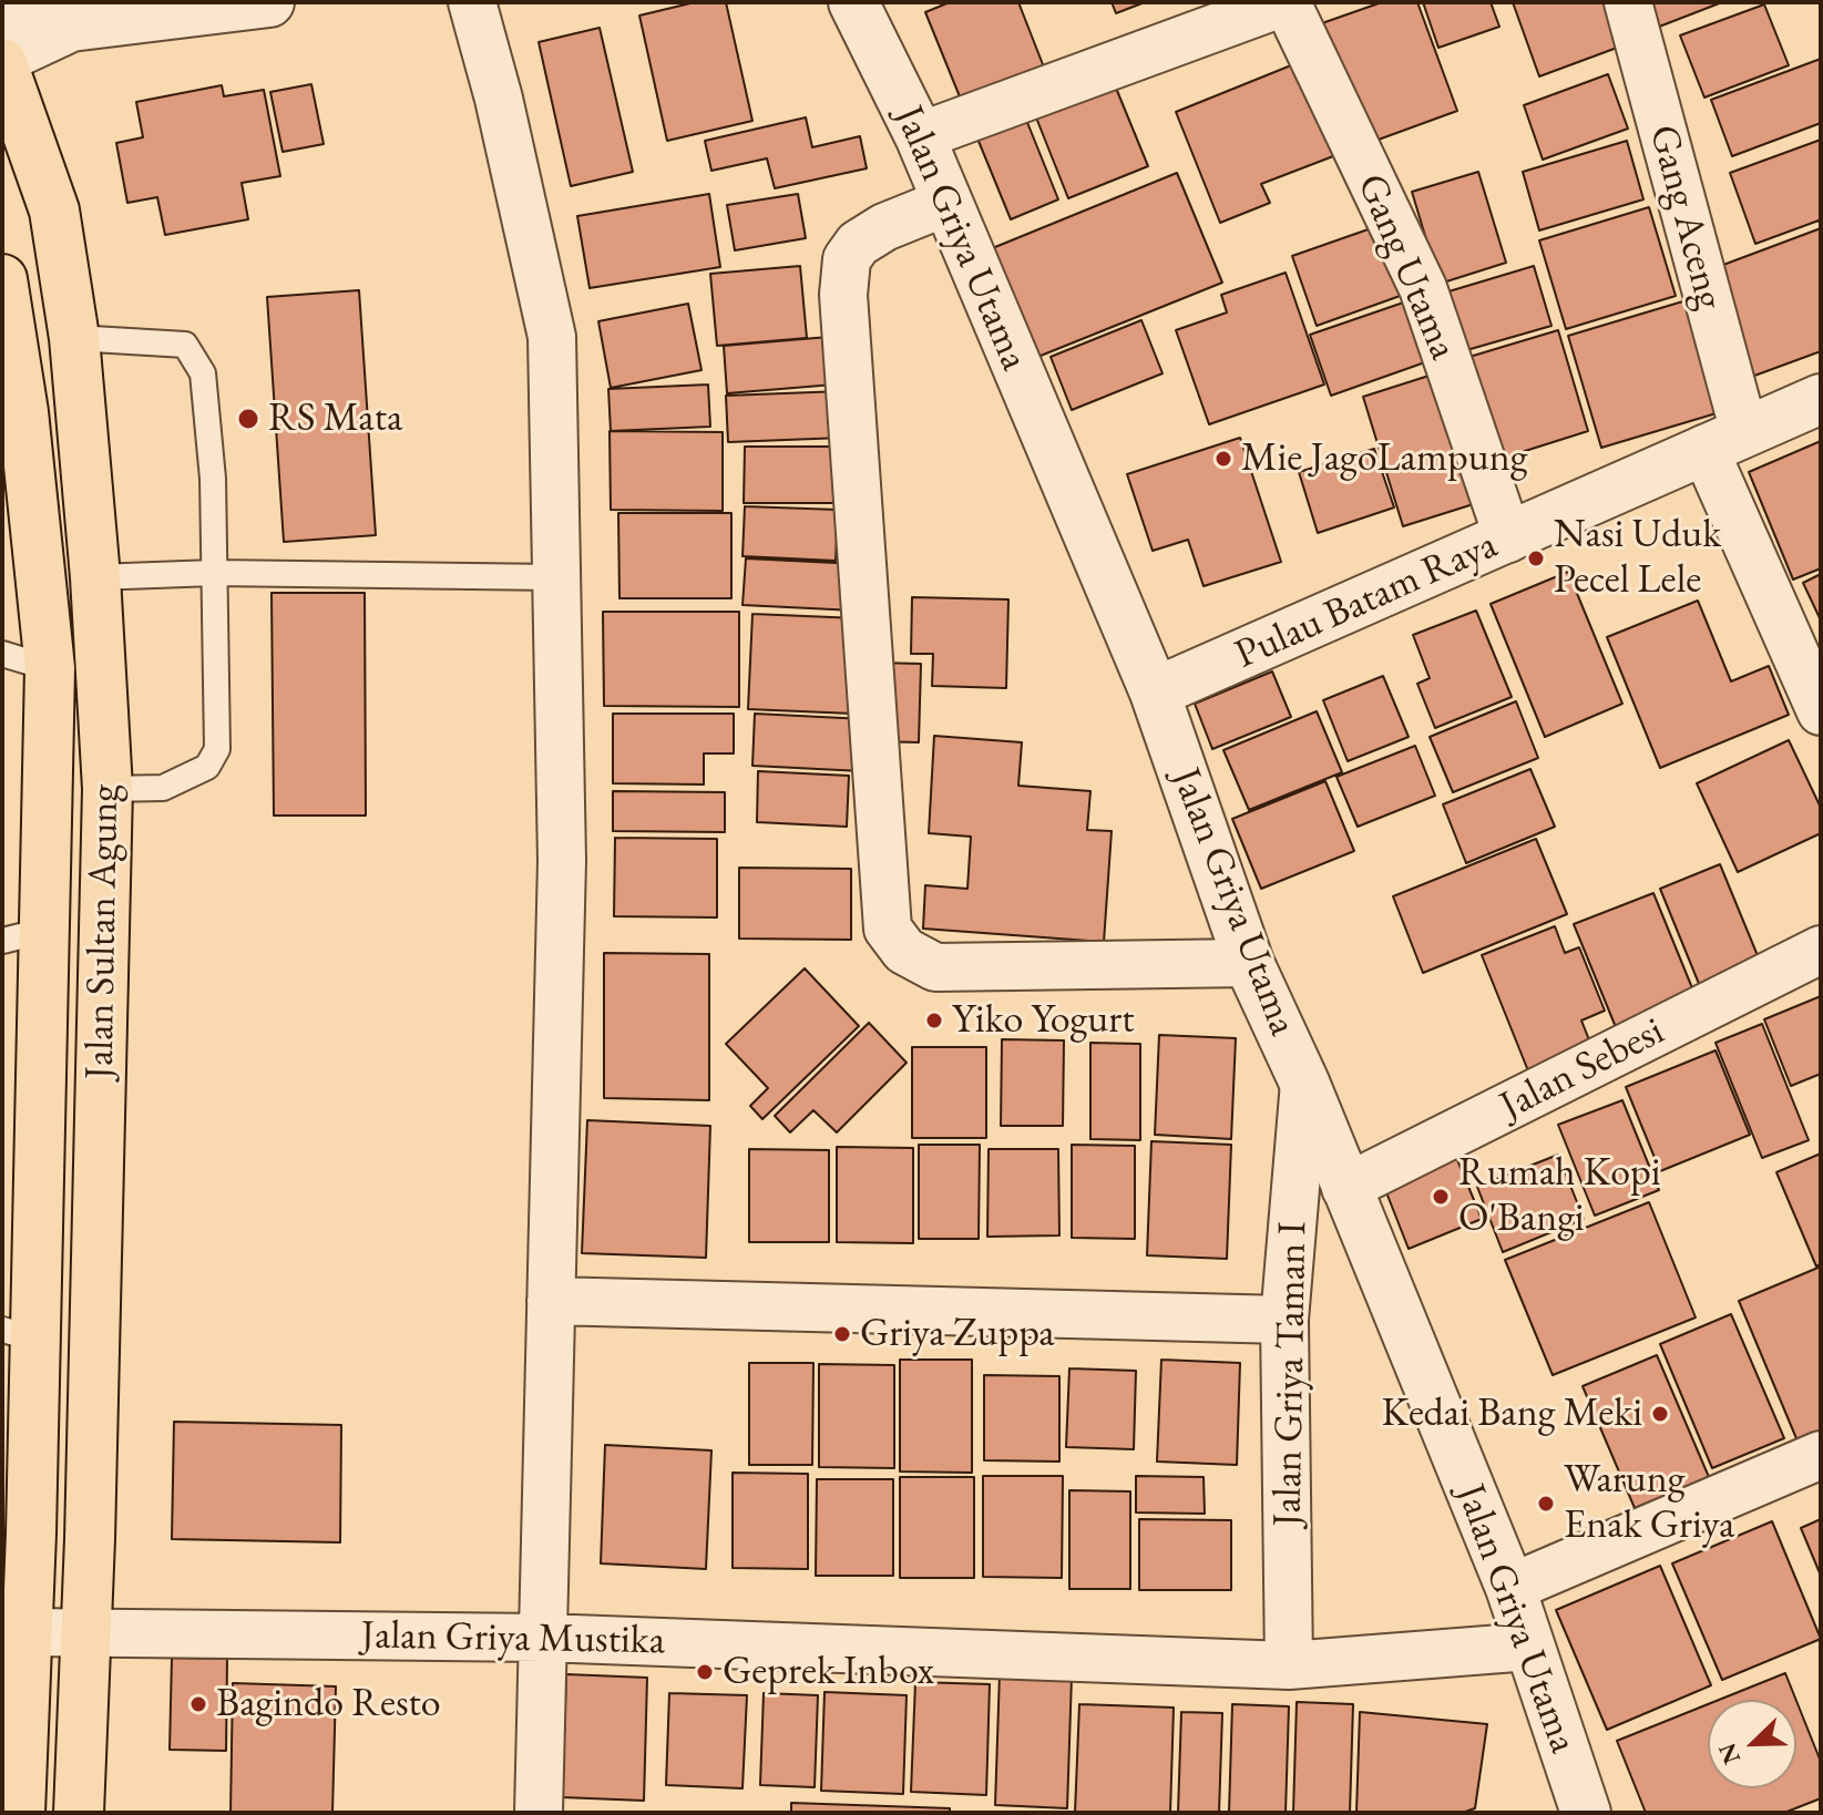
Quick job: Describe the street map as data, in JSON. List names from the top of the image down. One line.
{"streets":{"main road":["Jalan Sultan Agung"],"street":["Gang Aceng","Jalan Griya Utama","Gang Utama","Pulau Batam Raya","Jalan Sebesi","Jalan Griya Taman I","Jalan Griya Mustika"]},"crossings":[["Gang Aceng","Pulau Batam Raya"],["Jalan Griya Utama","Pulau Batam Raya"],["Jalan Griya Utama","Jalan Sebesi"],["Jalan Griya Utama","Jalan Griya Taman I"],["Jalan Griya Utama","Jalan Griya Mustika"],["Gang Utama","Pulau Batam Raya"],["Jalan Sultan Agung","Jalan Griya Mustika"],["Jalan Griya Taman I","Jalan Griya Mustika"]],"places":["RS Mata","Mie JagoLampung","Nasi Uduk Pecel Lele","Yiko Yogurt","Rumah Kopi O'Bangi","Griya Zuppa","Kedai Bang Meki","Warung Enak Griya","Geprek Inbox","Bagindo Resto"],"north":"bottom left"}
